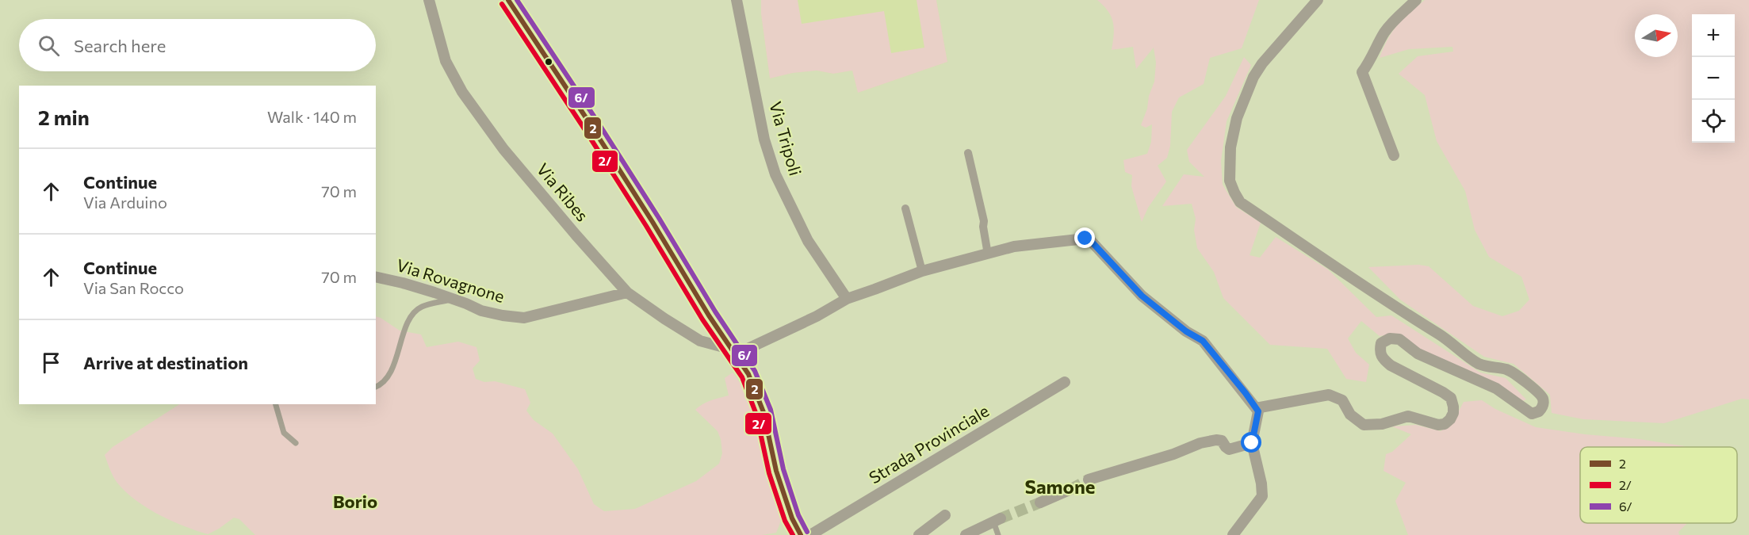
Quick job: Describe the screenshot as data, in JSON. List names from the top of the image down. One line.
{"streets":{"street":["Via Tripoli","Via Ribes","Via Rovagnone","Strada Provinciale"]},"crossings":[["Via Ribes","Via Rovagnone"]],"districts":["Samone","Borio"],"lines":["transit line 2","transit line 6/","transit line 2/"],"legend":["2","2/","6/"],"north":"right","page":{"map_buttons":["+","−"],"search":"Search here","heading":["2 min","Walk · 140 m"],"list":[["Continue","Via Arduino","70 m"],["Continue","Via San Rocco","70 m"],"Arrive at destination"]}}
